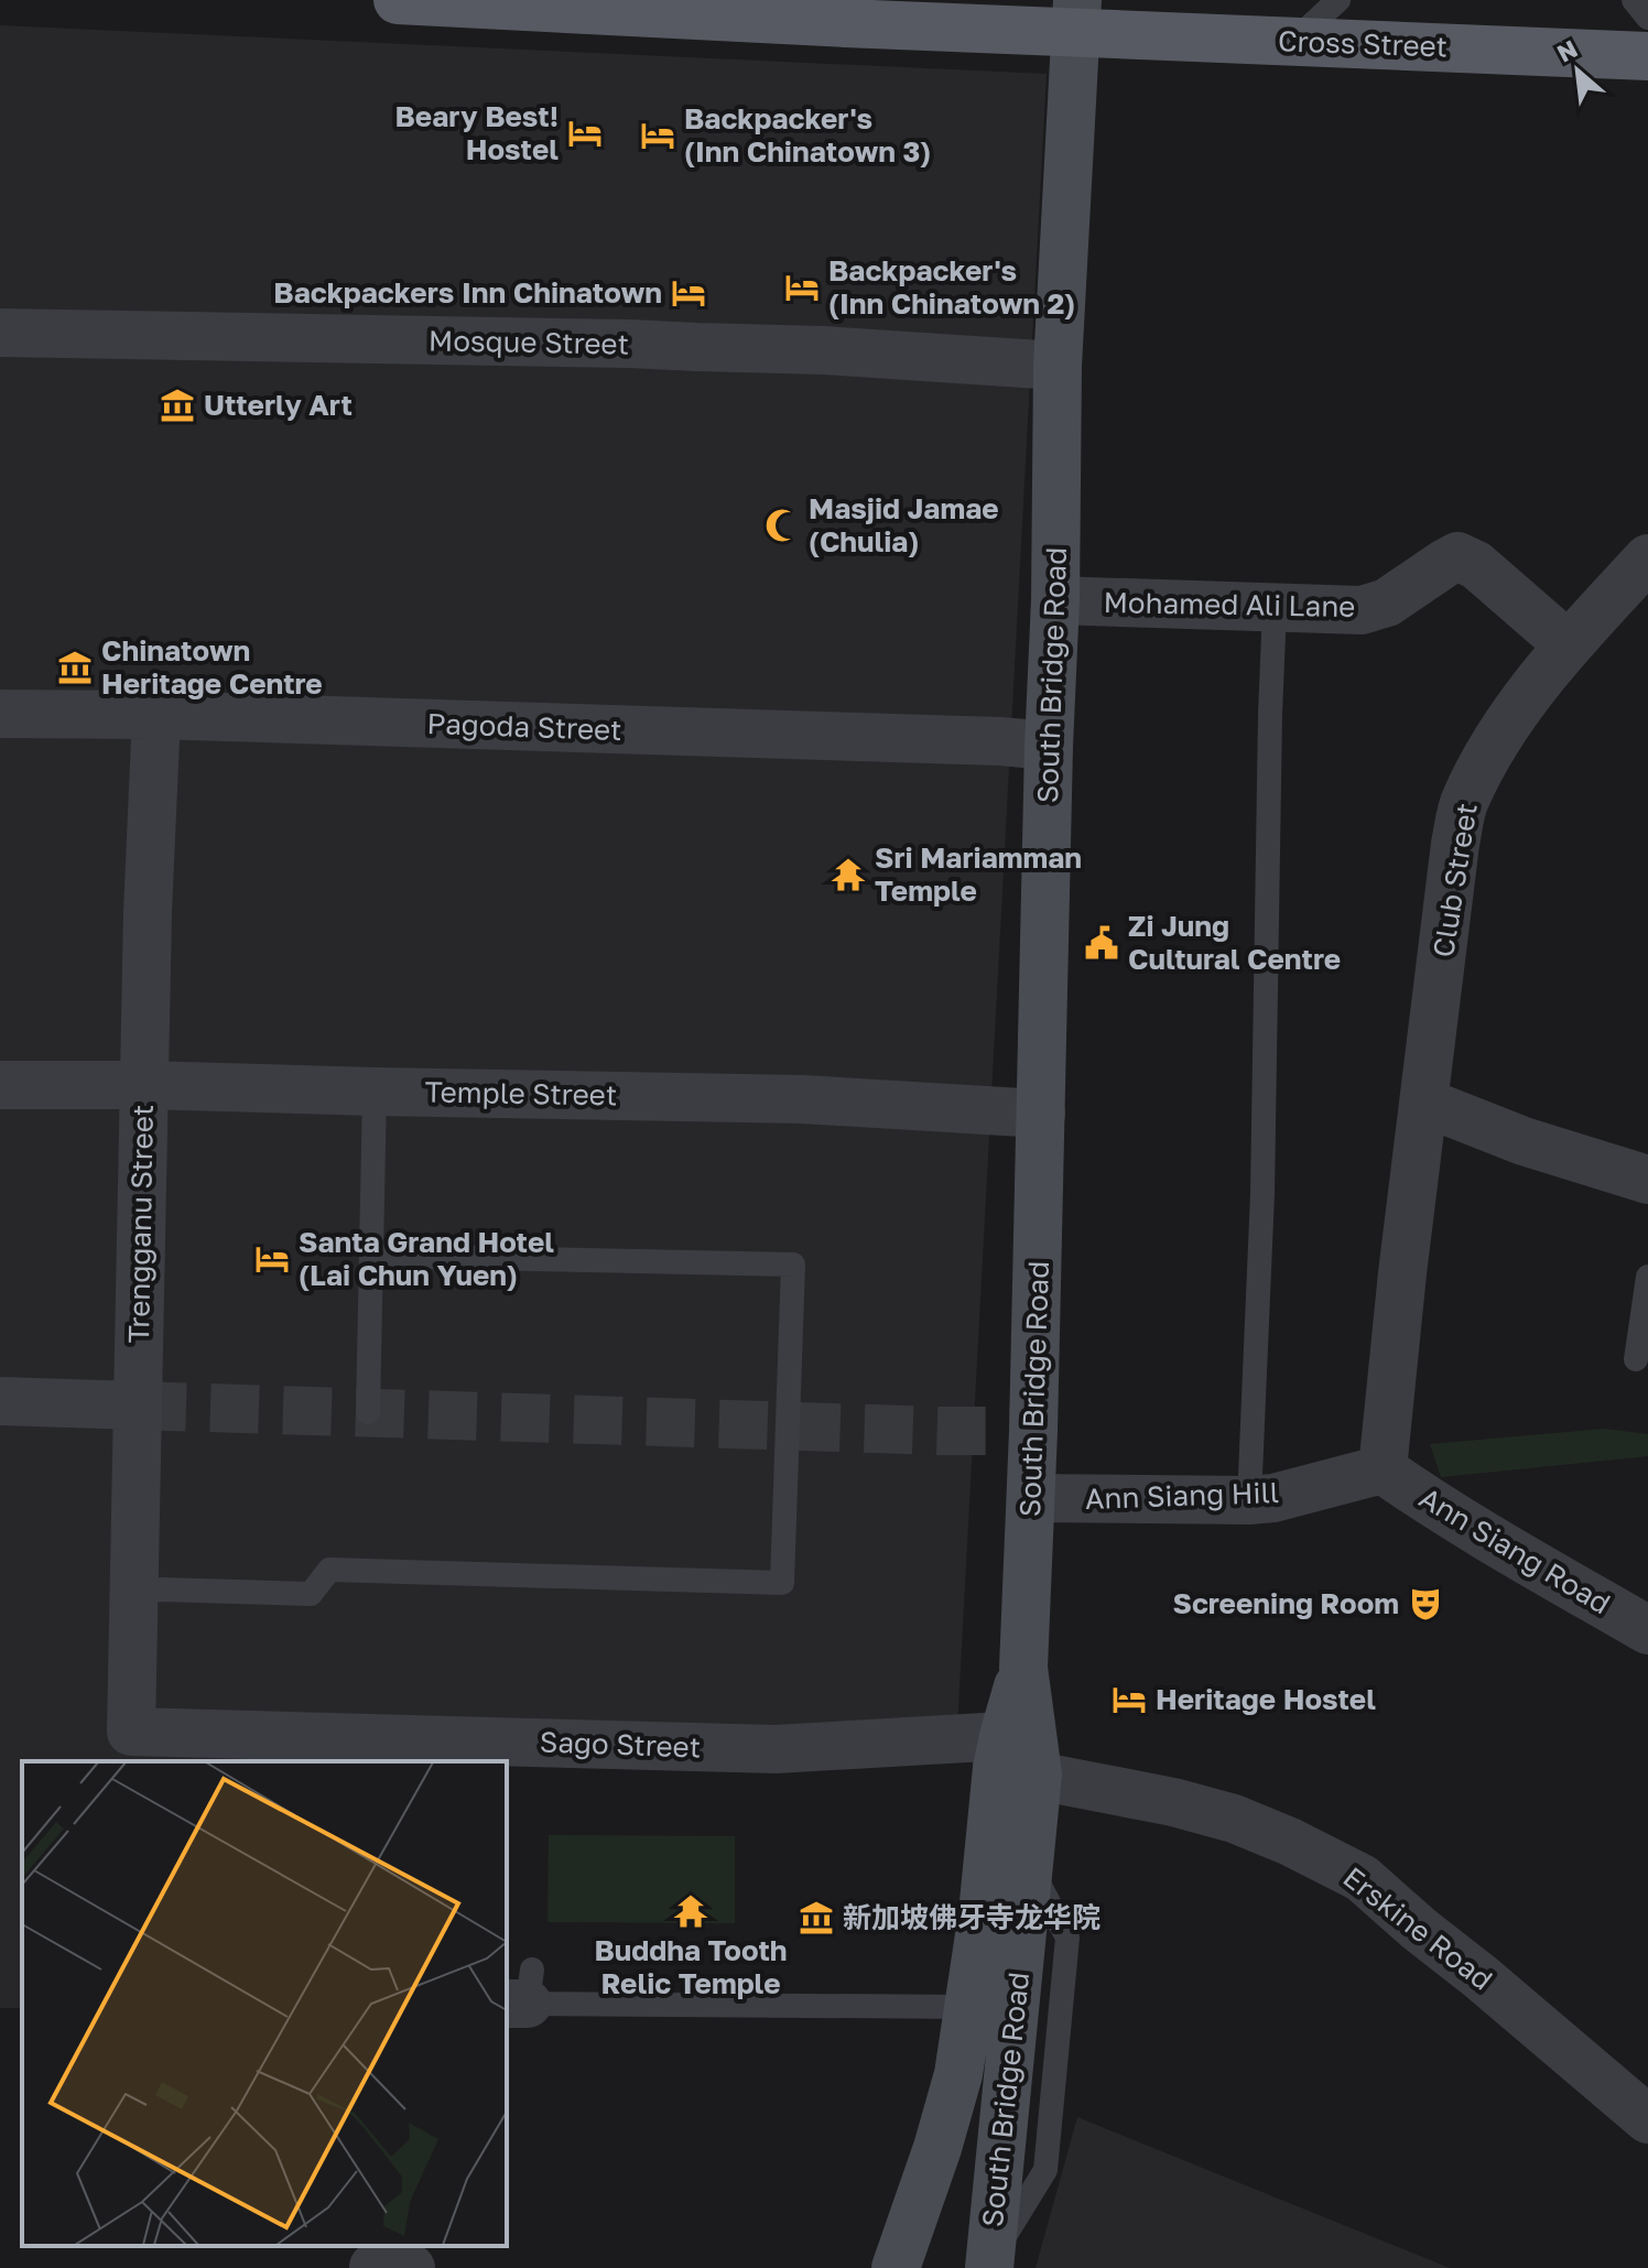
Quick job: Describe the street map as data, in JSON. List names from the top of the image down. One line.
{"streets":{"main road":["Cross Street","South Bridge Road"],"street":["Mosque Street","Mohamed Ali Lane","Pagoda Street","Club Street","Temple Street","Trengganu Street","Ann Siang Hill","Ann Siang Road","Sago Street","Erskine Road"]},"crossings":[["Cross Street","South Bridge Road"],["Mosque Street","South Bridge Road"],["Mohamed Ali Lane","South Bridge Road"],["Mohamed Ali Lane","Club Street"],["South Bridge Road","Pagoda Street"],["South Bridge Road","Temple Street"],["South Bridge Road","Ann Siang Hill"],["South Bridge Road","Sago Street"],["South Bridge Road","Erskine Road"],["Pagoda Street","Trengganu Street"],["Club Street","Ann Siang Hill"],["Club Street","Ann Siang Road"],["Temple Street","Trengganu Street"],["Trengganu Street","Sago Street"],["Ann Siang Hill","Ann Siang Road"],["Sago Street","Erskine Road"]],"places":{"hotel":["Beary Best! Hostel","Backpacker's (Inn Chinatown 3)","Backpacker's (Inn Chinatown 2)","Backpackers Inn Chinatown","Santa Grand Hotel (Lai Chun Yuen)","Heritage Hostel"],"museum":["Utterly Art","Chinatown Heritage Centre","新加坡佛牙寺龙华院"],"mosque":["Masjid Jamae (Chulia)"],"temple":["Sri Mariamman Temple","Buddha Tooth Relic Temple"],"public building":["Zi Jung Cultural Centre"],"theatre":["Screening Room"]},"north":"top left"}
